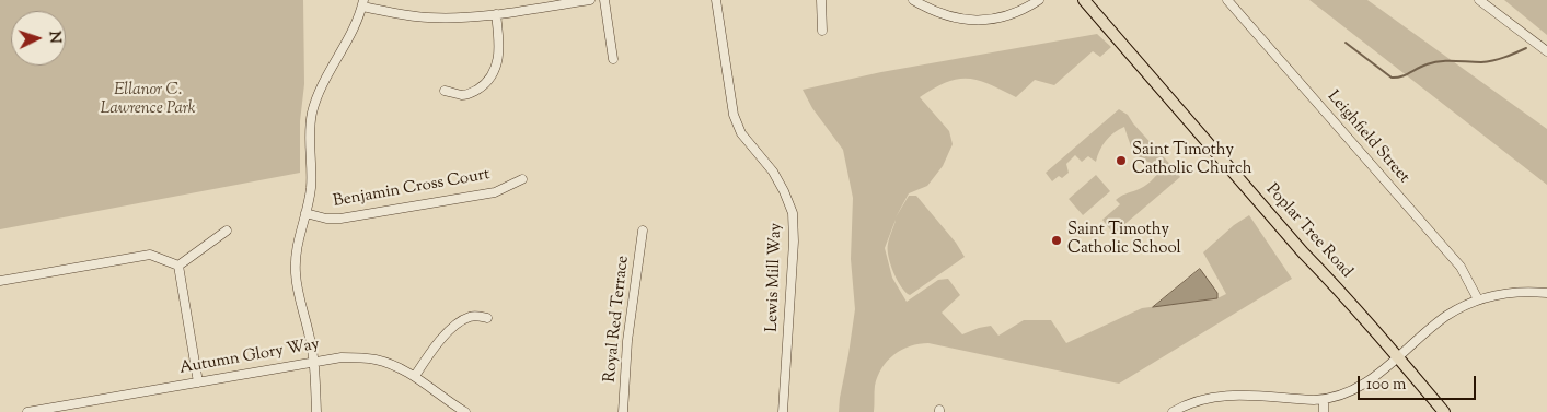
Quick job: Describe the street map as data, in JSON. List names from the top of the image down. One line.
{"streets":{"main road":["Poplar Tree Road"],"street":["Leighfield Street","Benjamin Cross Court","Lewis Mill Way","Royal Red Terrace","Autumn Glory Way"]},"parks":["Ellanor C. Lawrence Park"],"places":["Saint Timothy Catholic Church","Saint Timothy Catholic School"],"scale_bar":"100 m","north":"right"}
